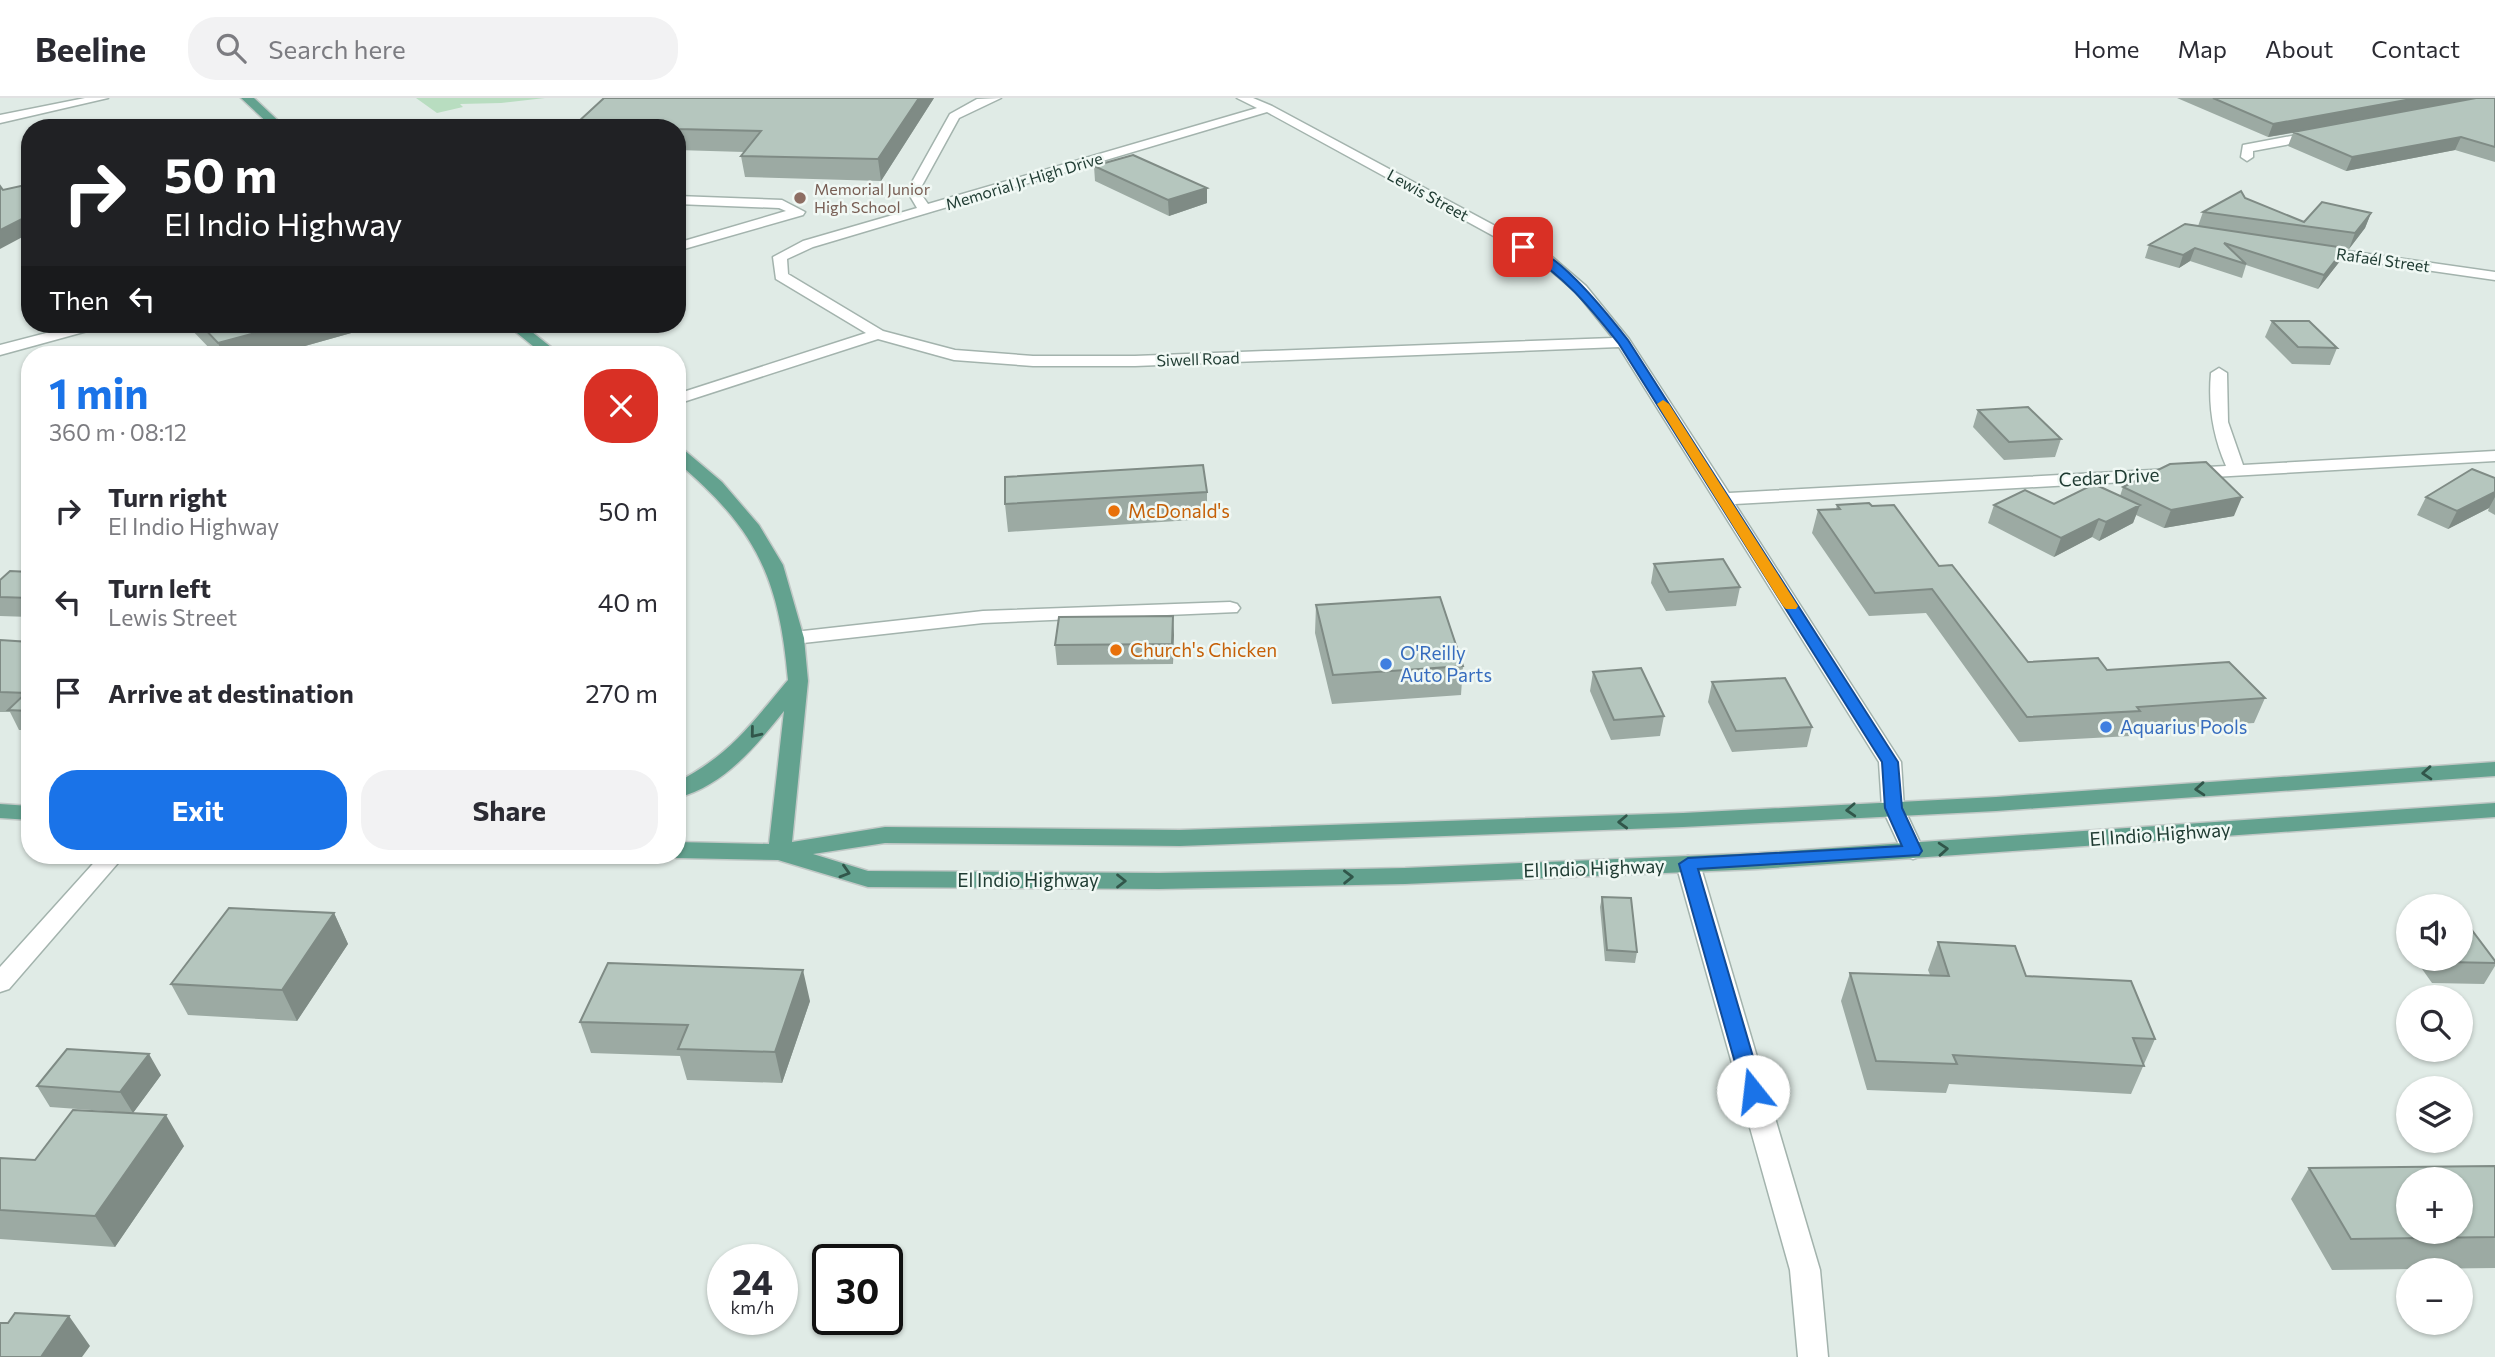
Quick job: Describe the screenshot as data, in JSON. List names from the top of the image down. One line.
{"streets":{"main road":["El Indio Highway"],"street":["Memorial Jr High Drive","Lewis Street","Rafaél Street","Siwell Road","Cedar Drive"]},"crossings":[["Memorial Jr High Drive","Lewis Street"],["Memorial Jr High Drive","Siwell Road"],["Lewis Street","Siwell Road"],["Lewis Street","Cedar Drive"],["Lewis Street","El Indio Highway"]],"places":["Memorial Junior High School","McDonald's","Church's Chicken","O'Reilly Auto Parts","Aquarius Pools"],"page":{"header":"Beeline","search":"Search here","nav":["Home","Map","About","Contact"],"turn":["50 m","El Indio Highway"],"then":"Then","heading":["1 min","360 m · 08:12"],"list":[{"name":"Turn right","note":"El Indio Highway","value":"50 m"},{"name":"Turn left","note":"Lewis Street","value":"40 m"},{"name":"Arrive at destination","value":"270 m"}],"buttons":["Exit","Share"],"map_buttons":["+","−"],"speed":"24 km/h","limit":"30"}}
